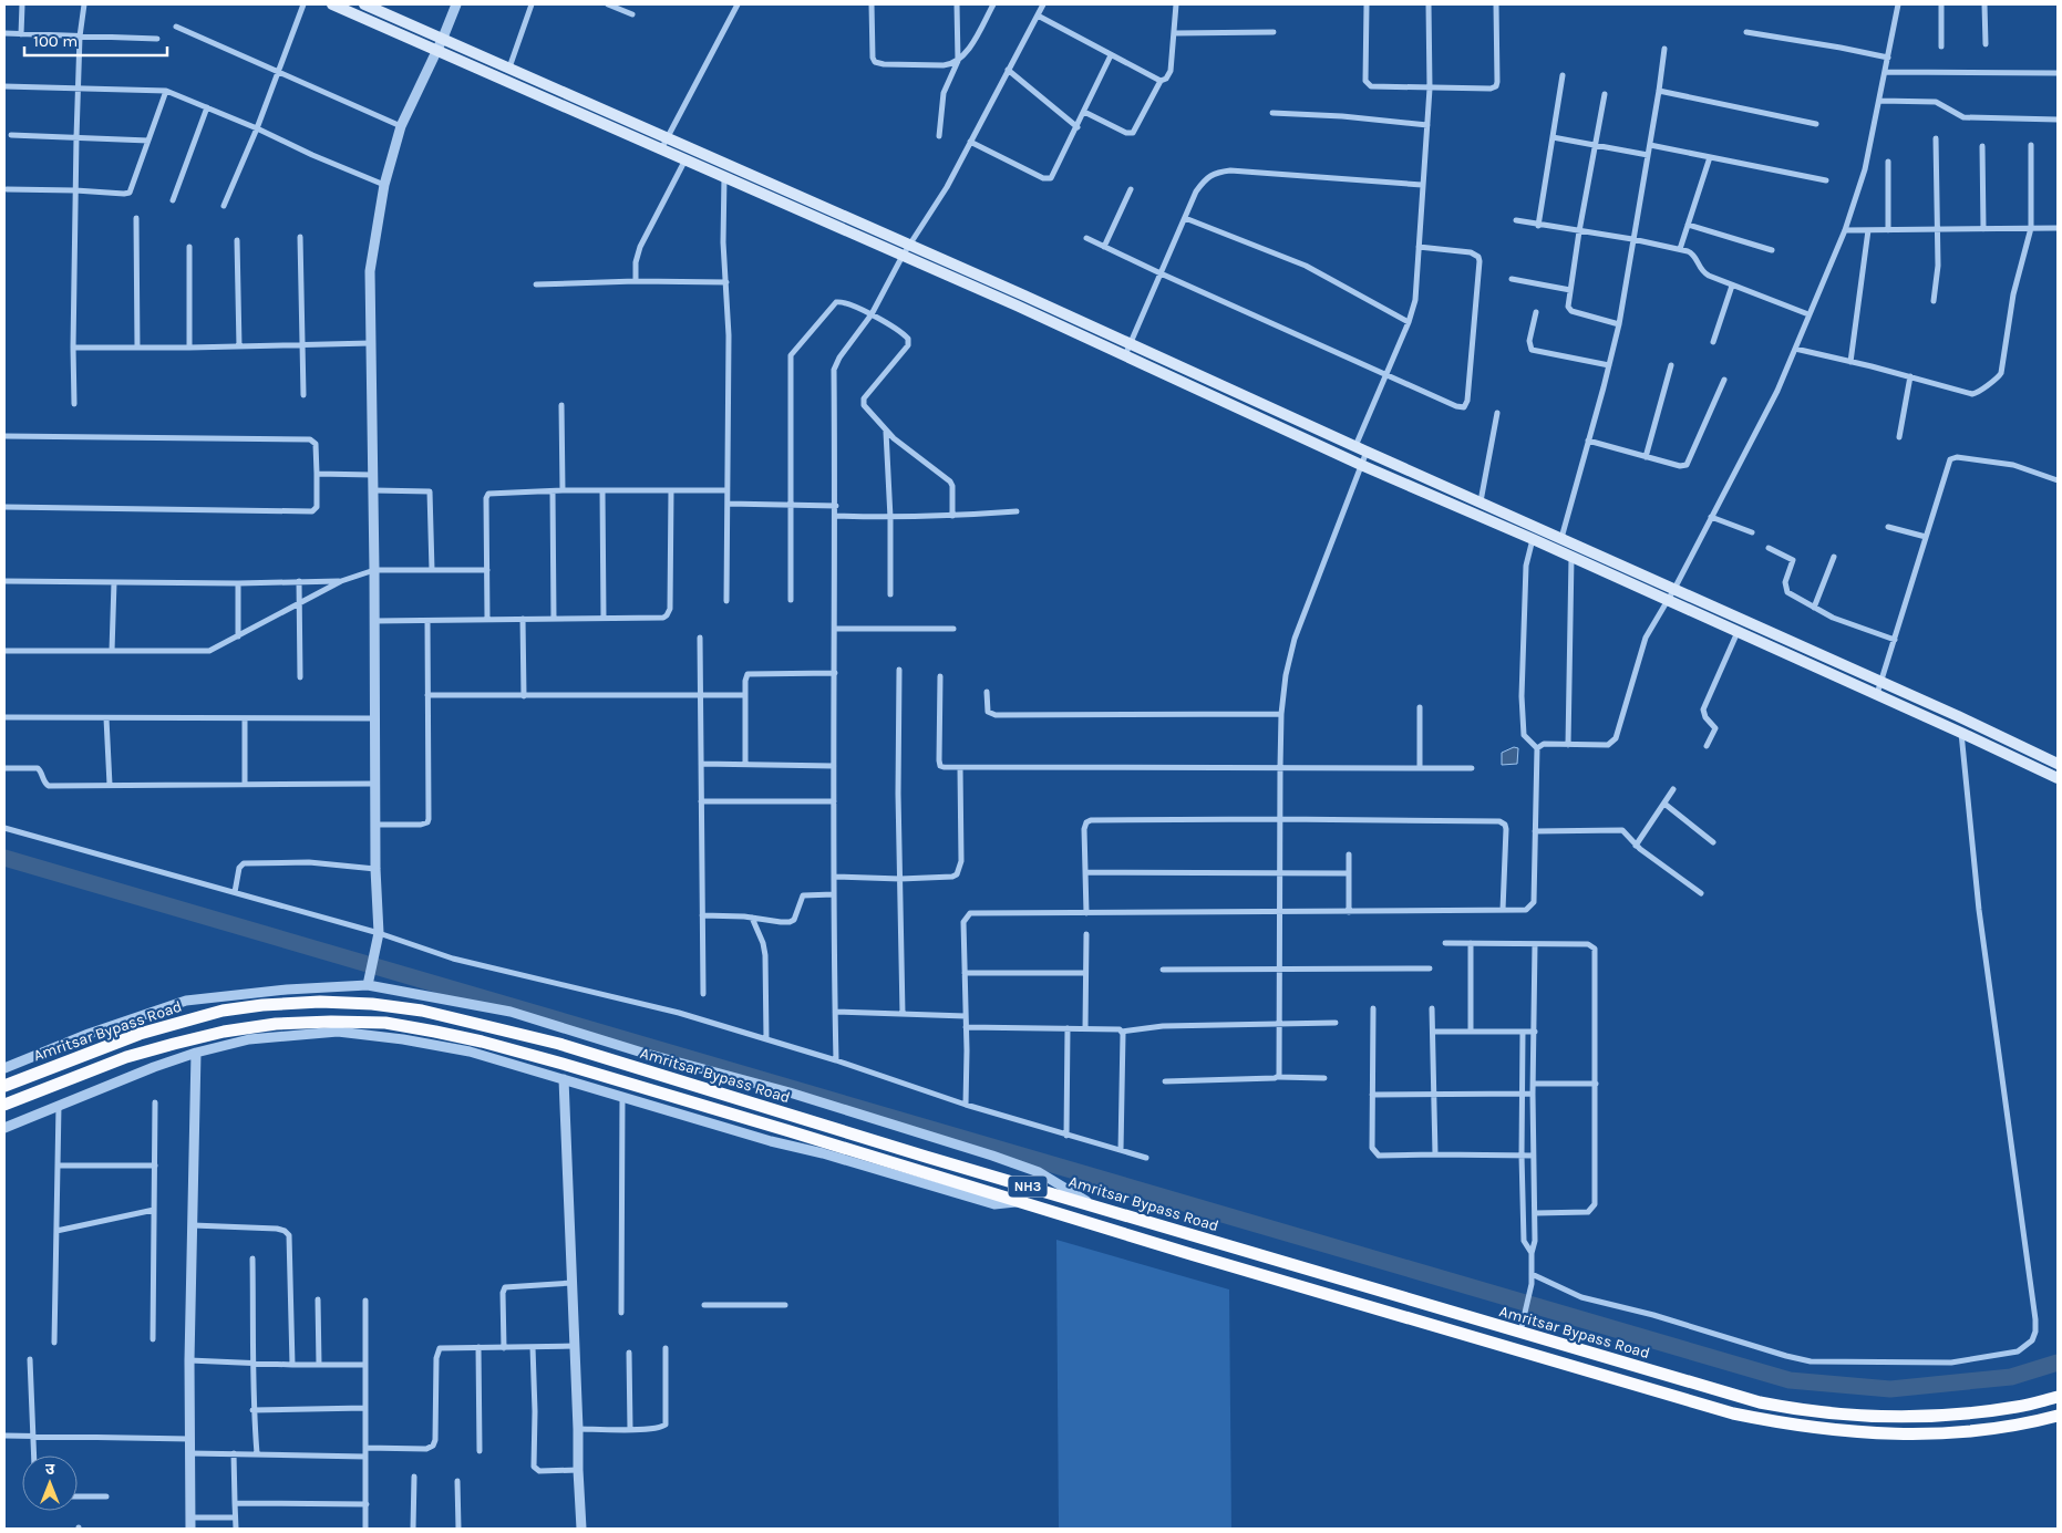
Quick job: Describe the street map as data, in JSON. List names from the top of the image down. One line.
{"streets":{"highway":["Amritsar Bypass Road","NH3"]},"crossings":[["Amritsar Bypass Road","NH3"]],"scale_bar":"100 m","north":"top"}
